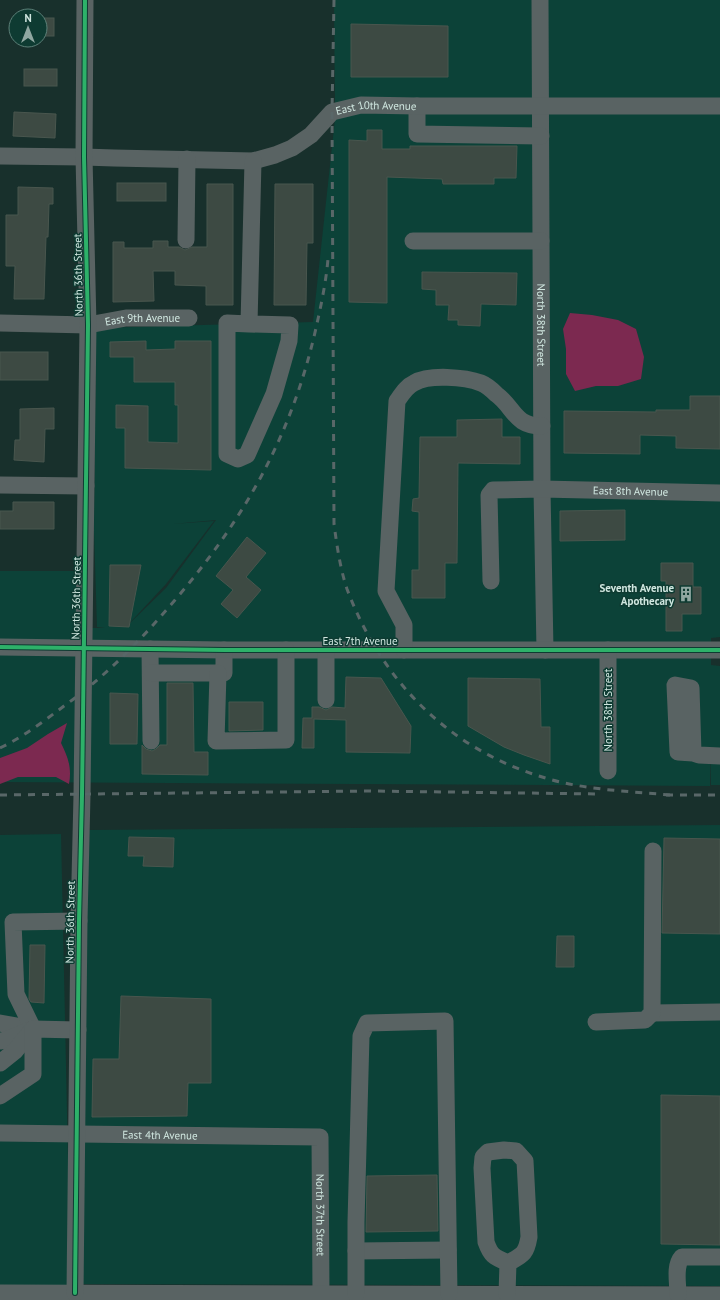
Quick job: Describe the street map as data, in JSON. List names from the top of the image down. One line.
{"streets":{"street":["East 10th Avenue","North 36th Street","East 9th Avenue","North 38th Street","East 8th Avenue","East 7th Avenue","East 4th Avenue","North 37th Street"]},"crossings":[["East 10th Avenue","North 36th Street"],["East 10th Avenue","North 38th Street"],["North 36th Street","East 9th Avenue"],["North 36th Street","East 7th Avenue"],["North 36th Street","East 4th Avenue"],["North 38th Street","East 8th Avenue"],["North 38th Street","East 7th Avenue"],["East 4th Avenue","North 37th Street"]],"places":{"building":["Seventh Avenue Apothecary"]},"north":"top"}
